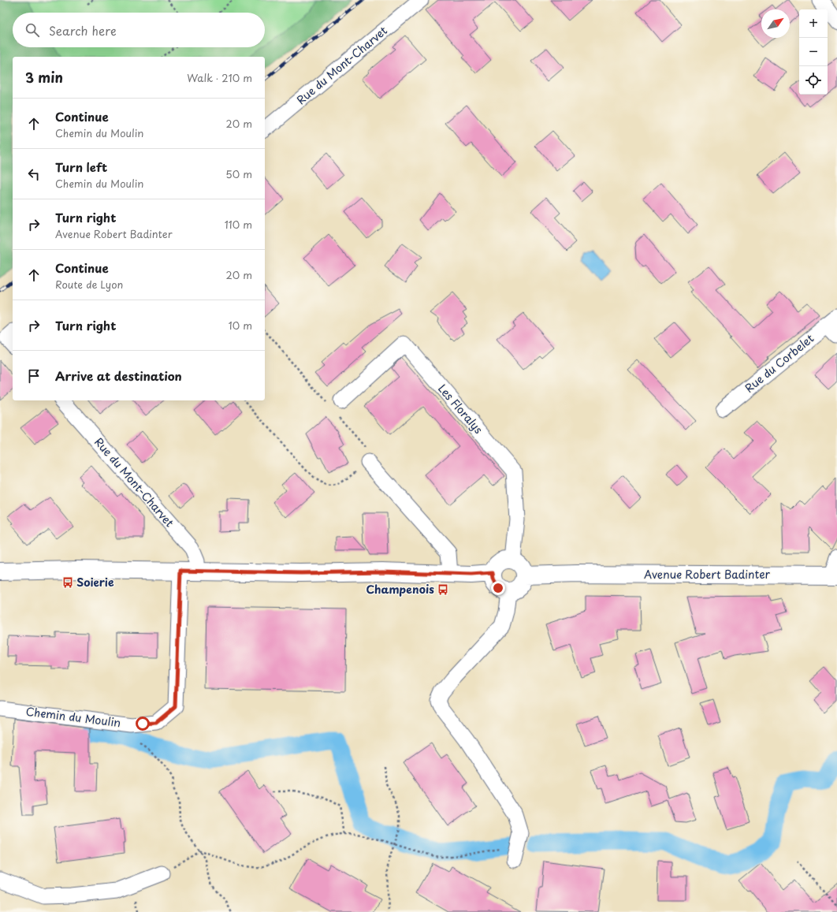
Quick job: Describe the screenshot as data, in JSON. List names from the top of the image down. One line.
{"streets":{"main road":["Avenue Robert Badinter"],"street":["Rue du Mont-Charvet","Rue du Corbelet","Les Floralys","Chemin du Moulin"]},"crossings":[["Rue du Mont-Charvet","Chemin du Moulin"],["Les Floralys","Avenue Robert Badinter"]],"places":{"bus stop":["Soierie","Champenois"]},"north":"top right","page":{"map_buttons":["+","−"],"search":"Search here","heading":["3 min","Walk · 210 m"],"list":[["Continue","Chemin du Moulin","20 m"],["Turn left","Chemin du Moulin","50 m"],["Turn right","Avenue Robert Badinter","110 m"],["Continue","Route de Lyon","20 m"],["Turn right","10 m"],"Arrive at destination"]}}
